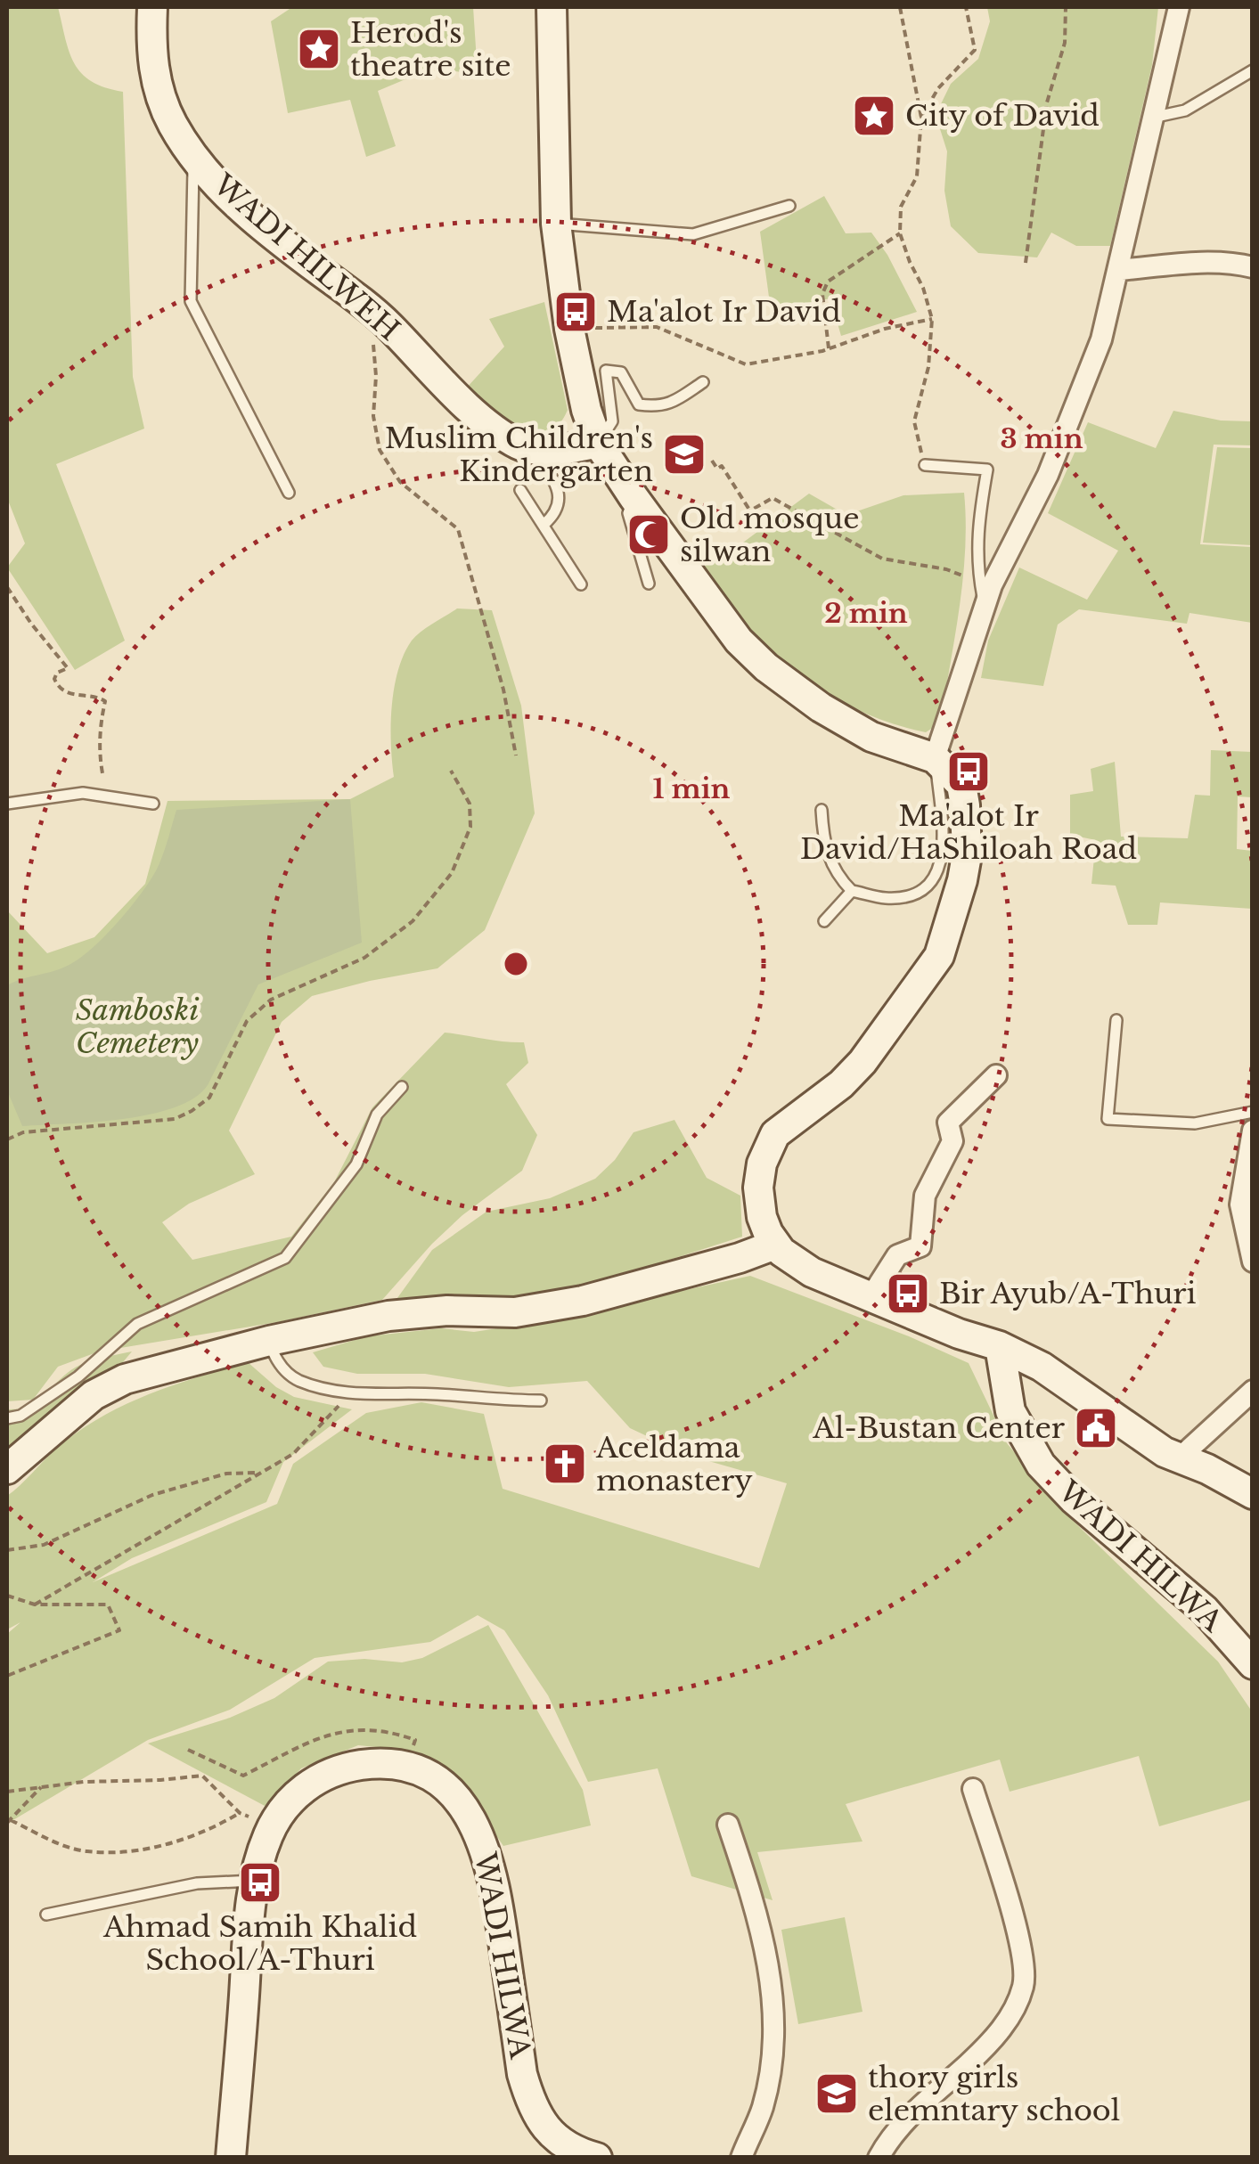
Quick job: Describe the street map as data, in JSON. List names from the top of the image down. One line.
{"streets":{"street":["WADI HILWEH","WADI HILWA"]},"parks":["Samboski Cemetery"],"places":{"place":["Herod's theatre site","City of David"],"bus stop":["Ma'alot Ir David","Ma'alot Ir David/HaShiloah Road","Bir Ayub/A-Thuri","Ahmad Samih Khalid School/A-Thuri"],"school or university":["Muslim Children's Kindergarten","thory girls elemntary school"],"mosque":["Old mosque silwan"],"public building":["Al-Bustan Center"],"church":["Aceldama monastery"]},"rings":["3 min","2 min","1 min"]}
